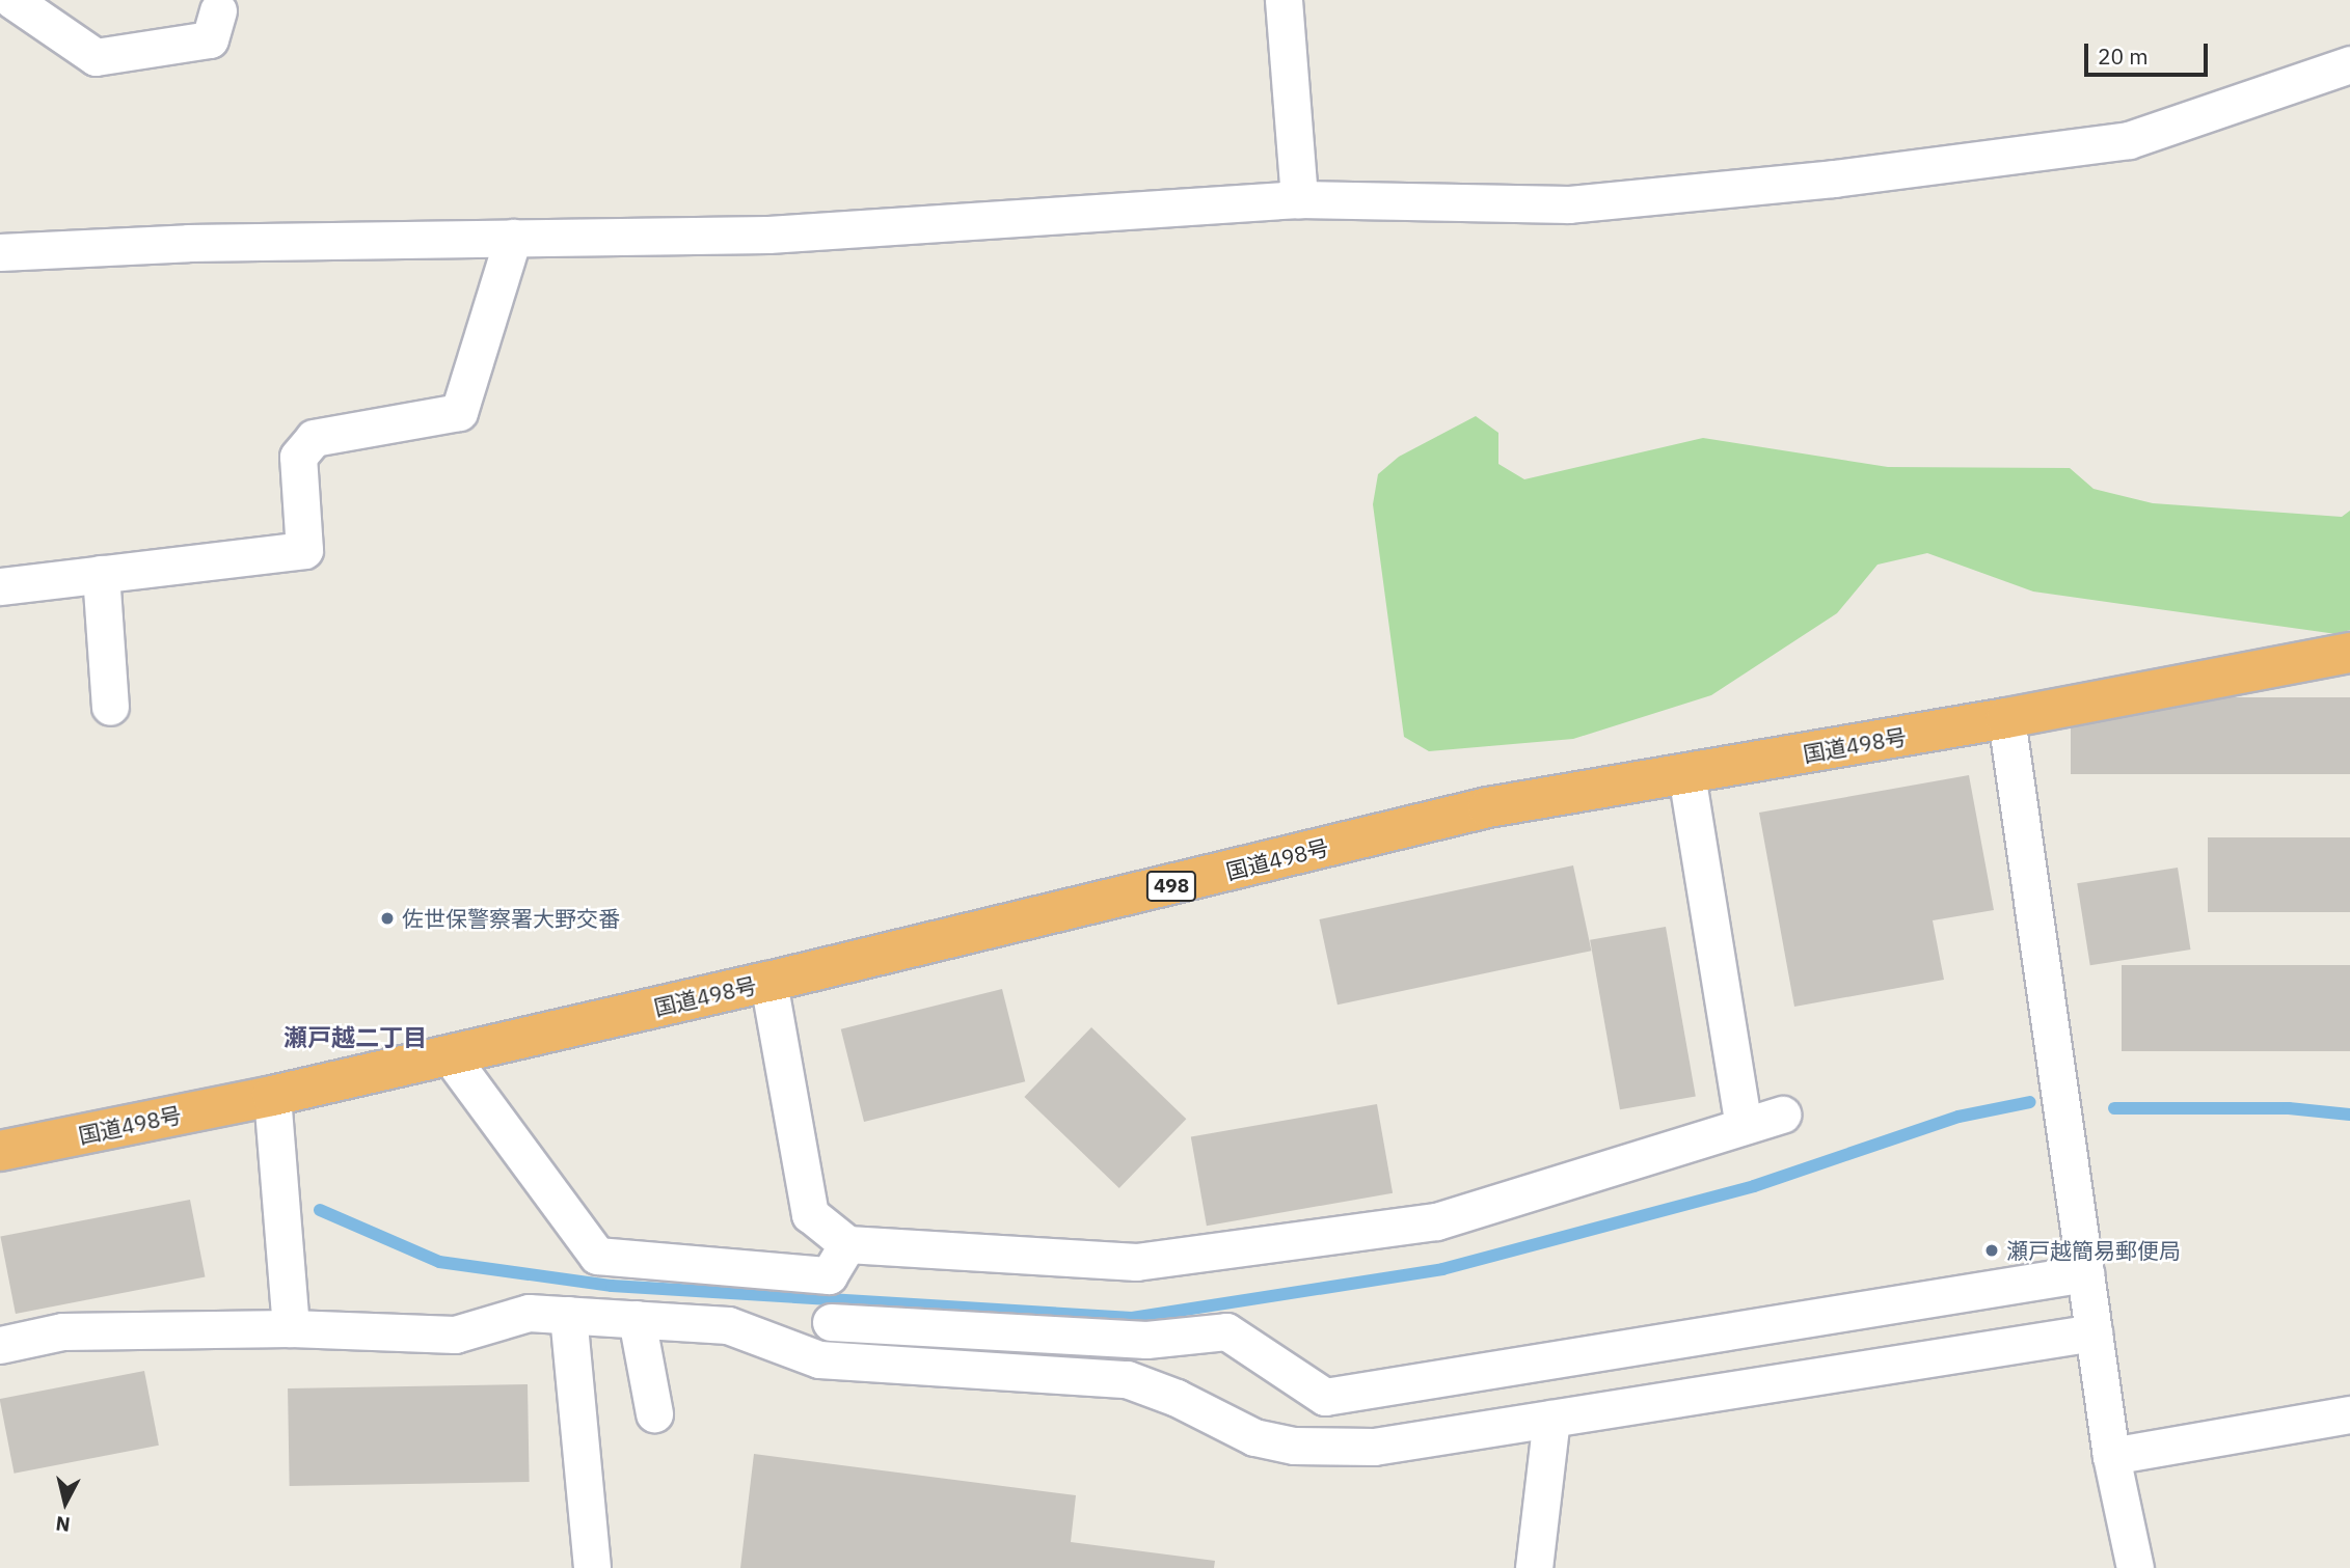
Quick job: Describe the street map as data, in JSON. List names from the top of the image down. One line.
{"streets":{"highway":["国道498号","498"]},"districts":["瀬戸越二丁目"],"places":["佐世保警察署大野交番","瀬戸越簡易郵便局"],"scale_bar":"20 m","north":"bottom"}
